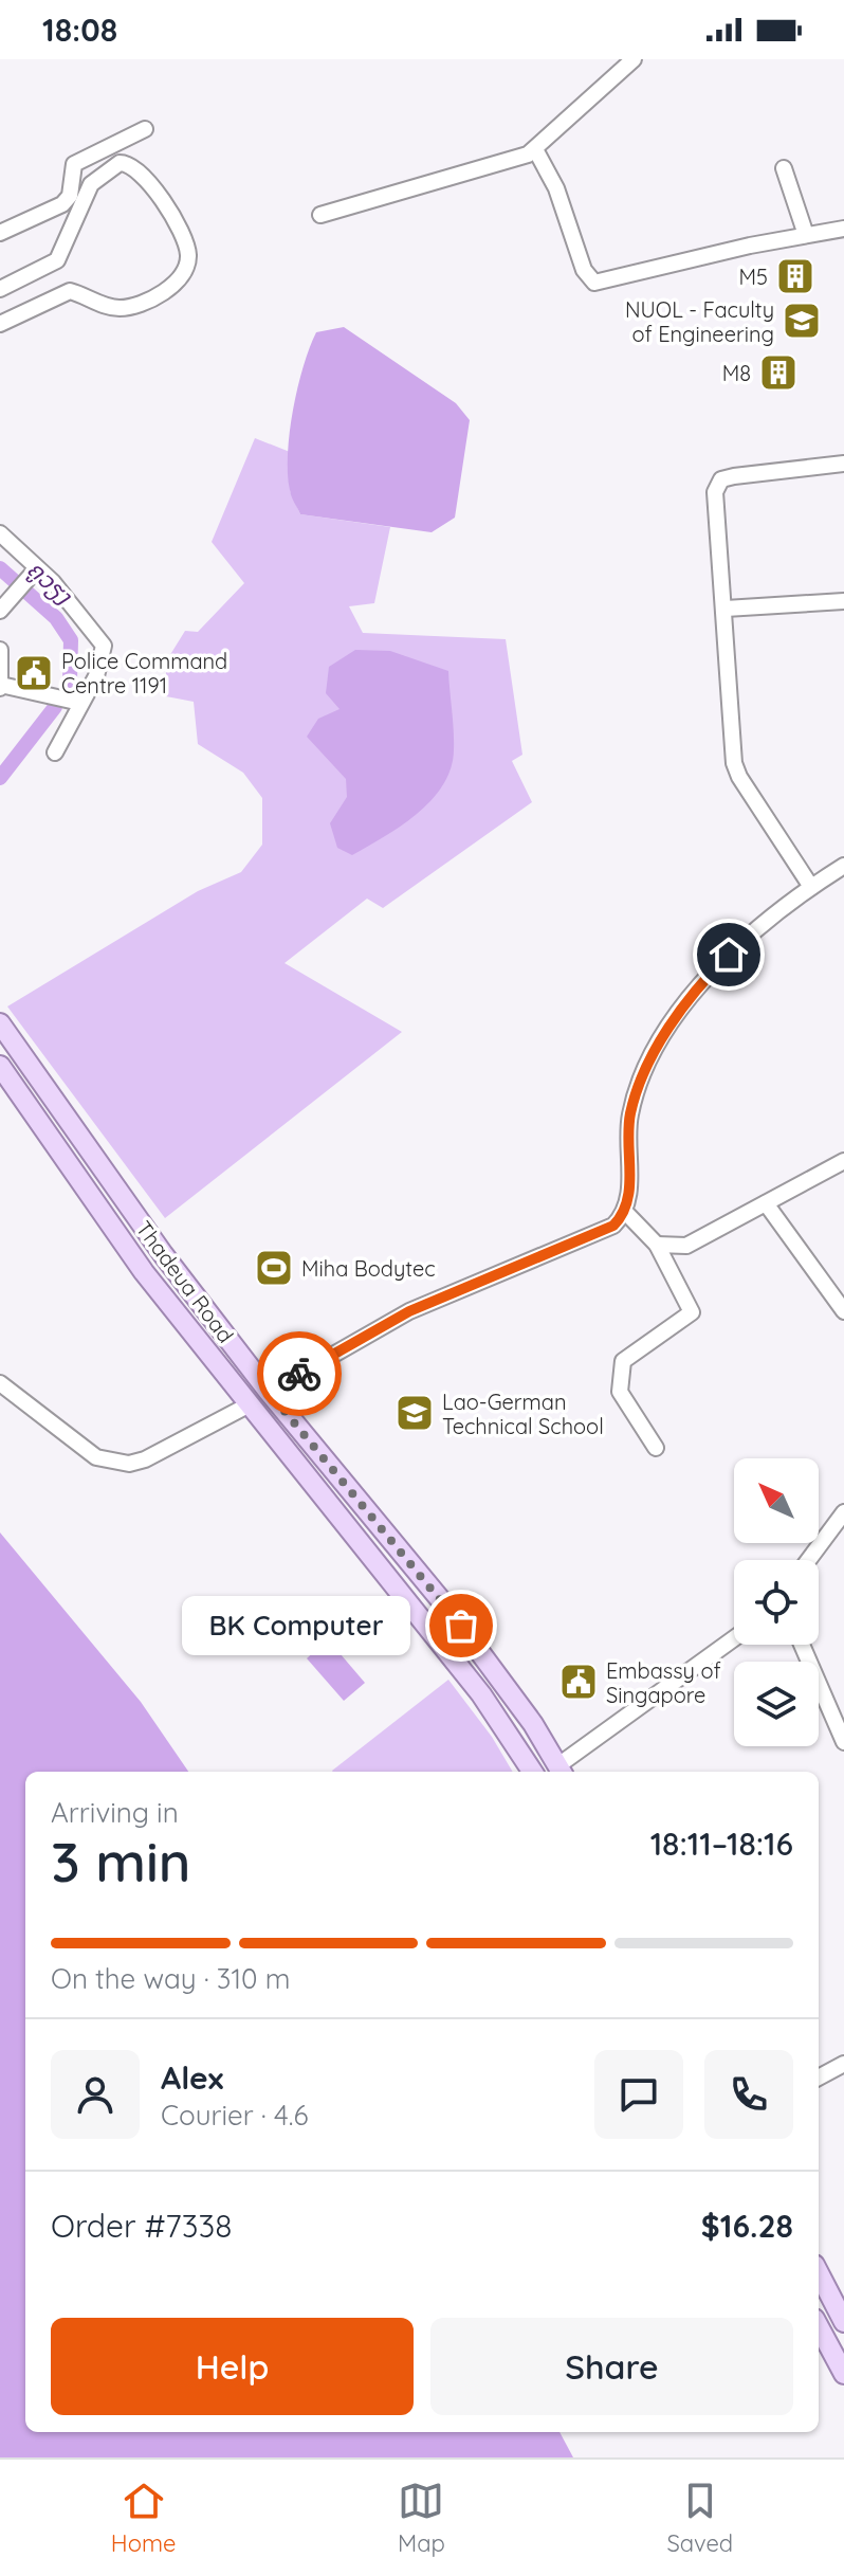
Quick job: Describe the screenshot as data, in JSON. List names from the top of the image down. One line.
{"streets":{"main road":["Thadeua Road"]},"water":["ຄູວຽງ"],"places":{"building":["M5","M8"],"school or university":["NUOL - Faculty of Engineering","Lao-German Technical School"],"public building":["Police Command Centre 1191","Embassy of Singapore"],"sports":["Miha Bodytec"],"other":["BK Computer"]},"north":"top left","page":{"status":"18:08","bubble":"BK Computer","heading":["3 min","Arriving in","18:11–18:16"],"panel":["Alex","Courier · 4.6","Order #7338","$16.28"],"bar":"On the way · 310 m","buttons":["Help","Share"],"tabs":["Home","Map","Saved"]}}
